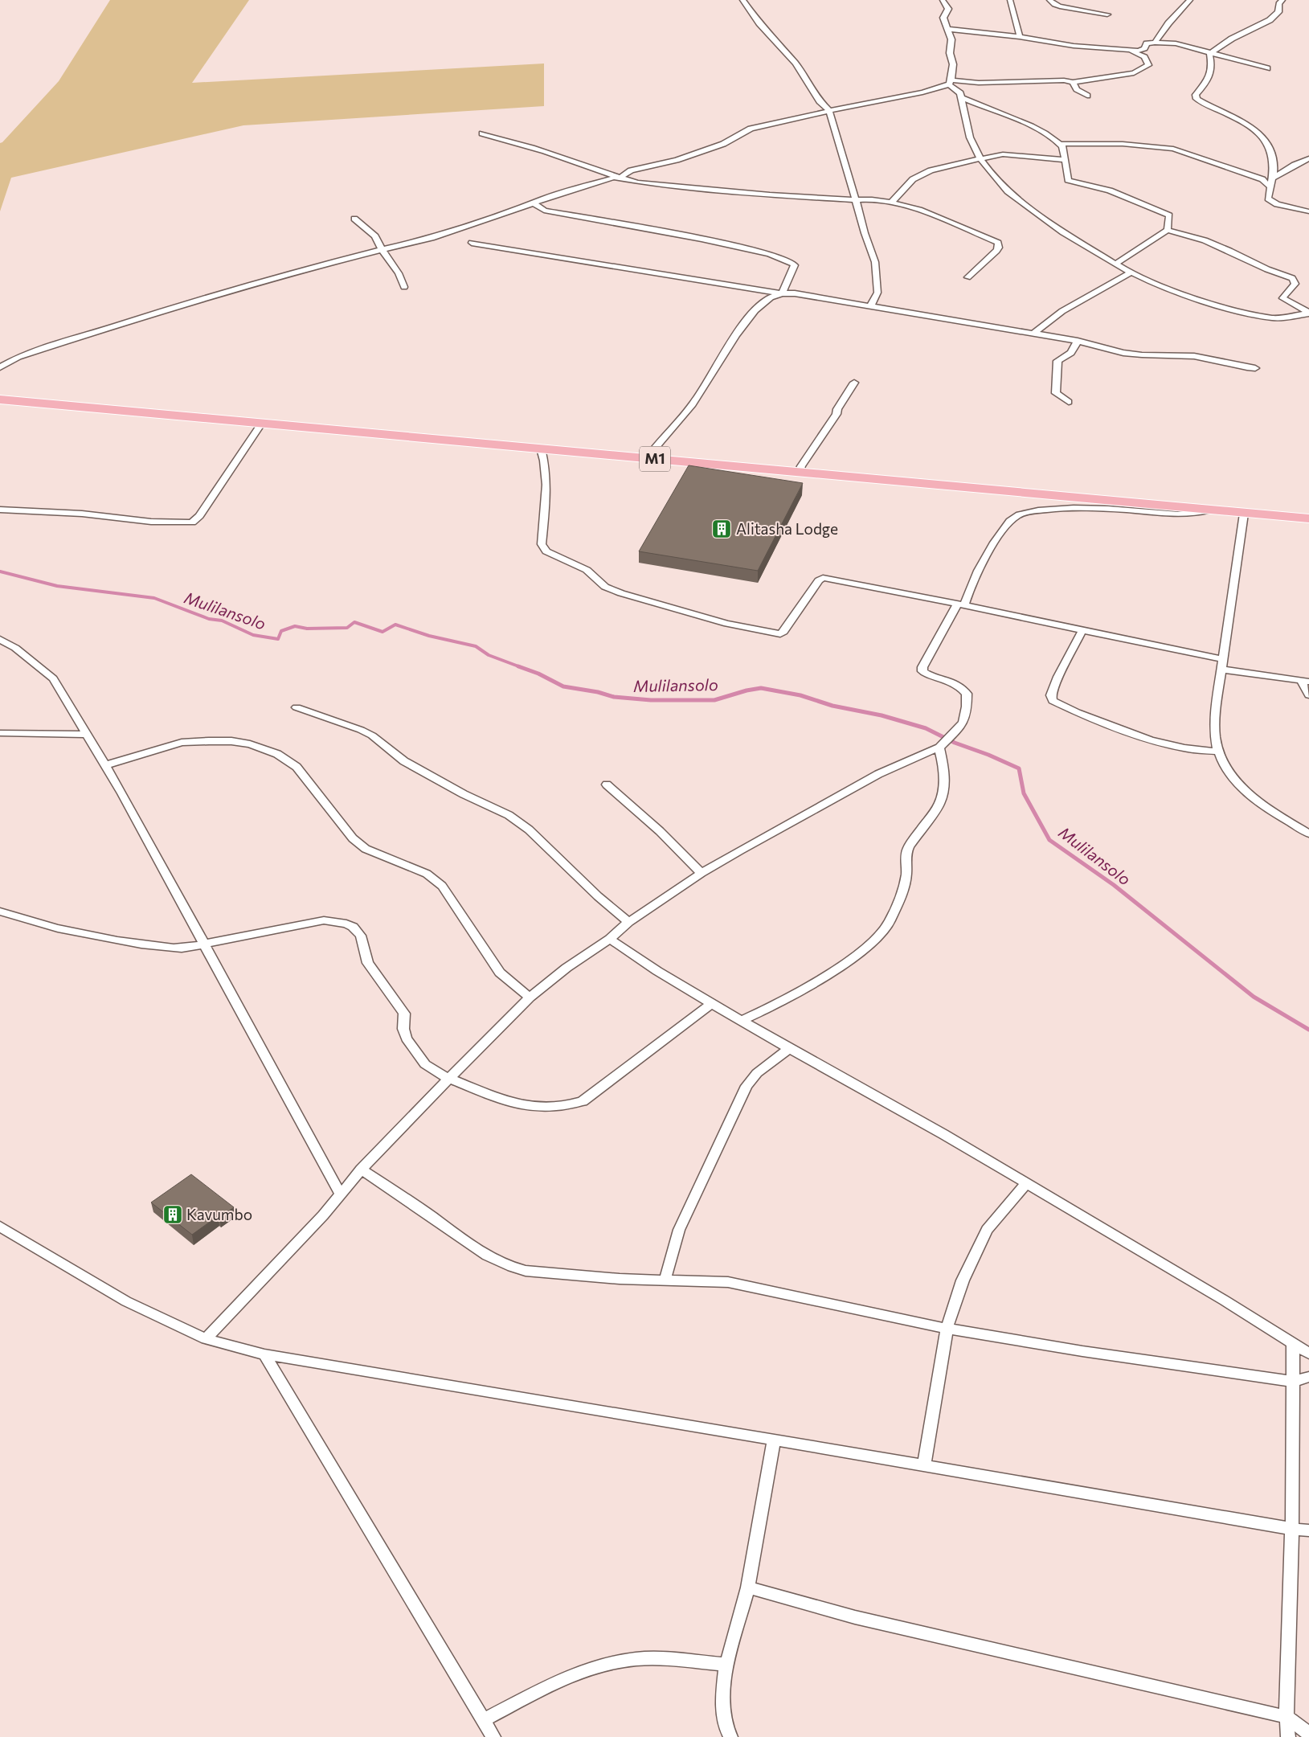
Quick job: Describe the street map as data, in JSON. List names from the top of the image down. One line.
{"streets":{"main road":["M1"]},"water":["Mulilansolo"],"places":{"building":["Alitasha Lodge","Kavumbo"]}}
